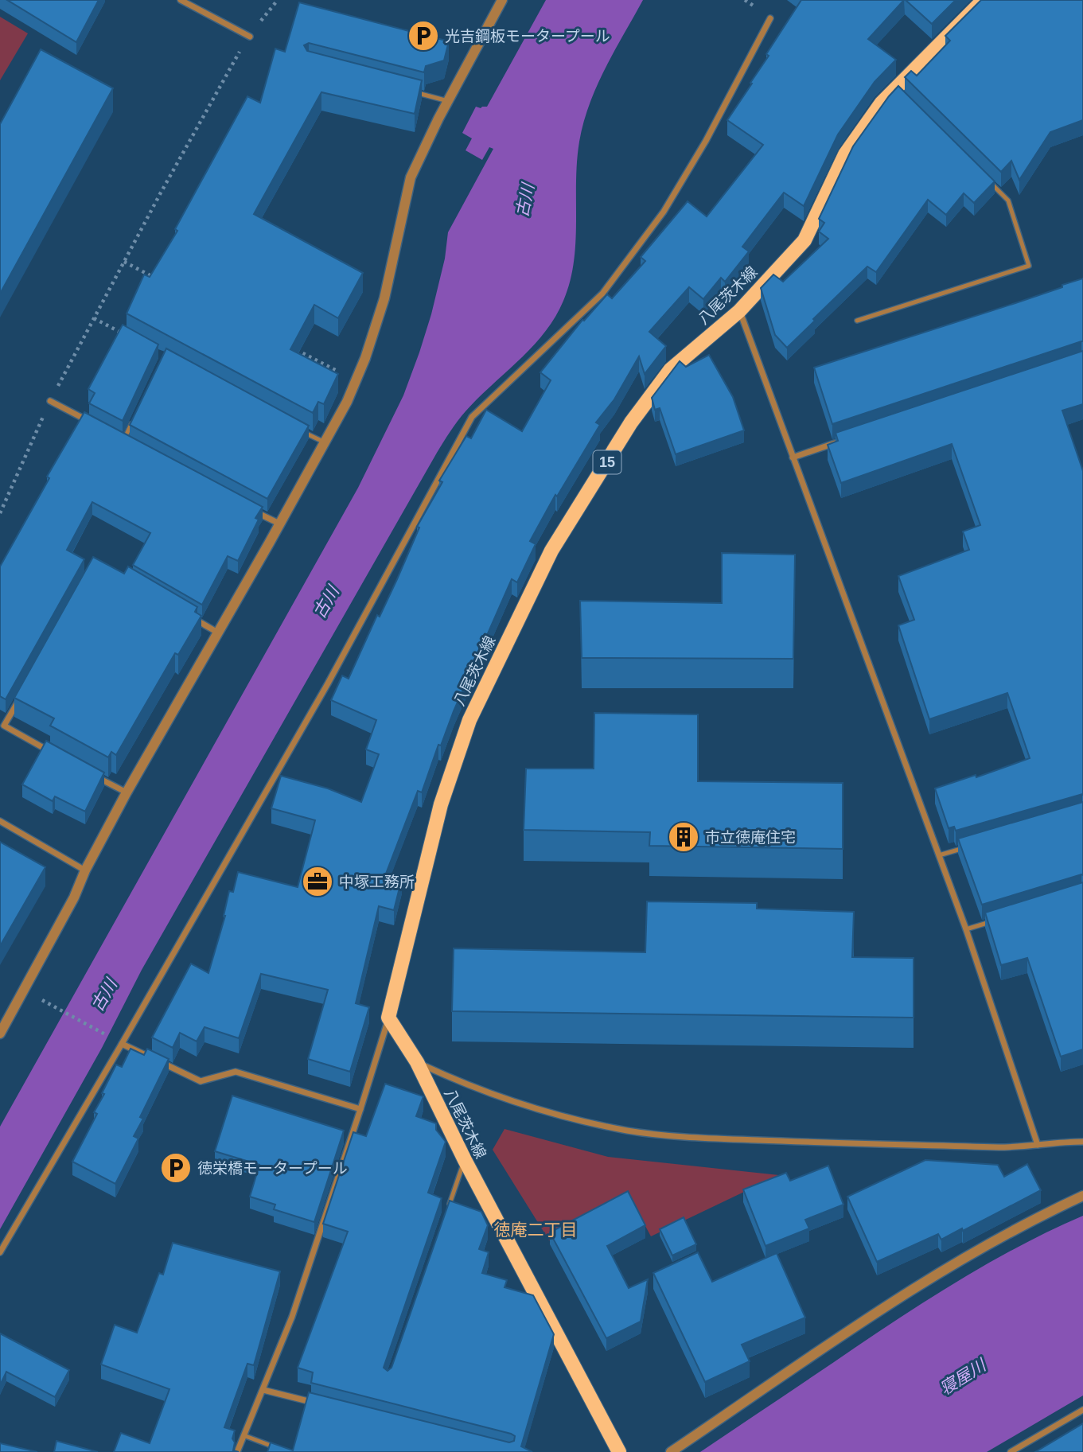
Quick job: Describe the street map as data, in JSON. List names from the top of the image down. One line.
{"streets":{"main road":["八尾茨木線","15"]},"districts":["徳庵二丁目"],"water":["古川","寝屋川"],"places":{"parking":["光吉鋼板モータープール","徳栄橋モータープール"],"building":["市立徳庵住宅"],"office":["中塚工務所"]}}
